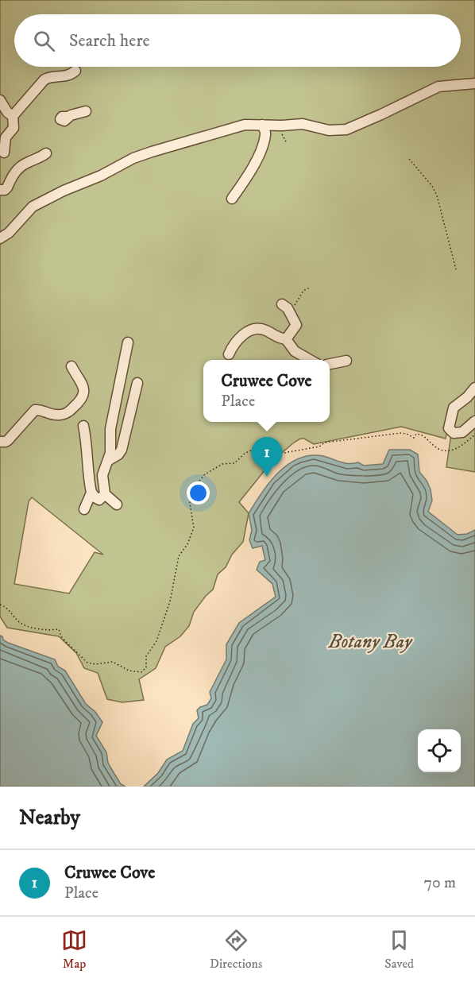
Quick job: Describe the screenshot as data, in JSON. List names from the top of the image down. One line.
{"water":["Botany Bay"],"page":{"search":"Search here","popup":["Cruwee Cove","Place"],"pins":"1","heading":"Nearby","list":[{"mark":"1","name":"Cruwee Cove","note":"Place","value":"70 m"}],"nav":["Map","Directions","Saved"]}}
